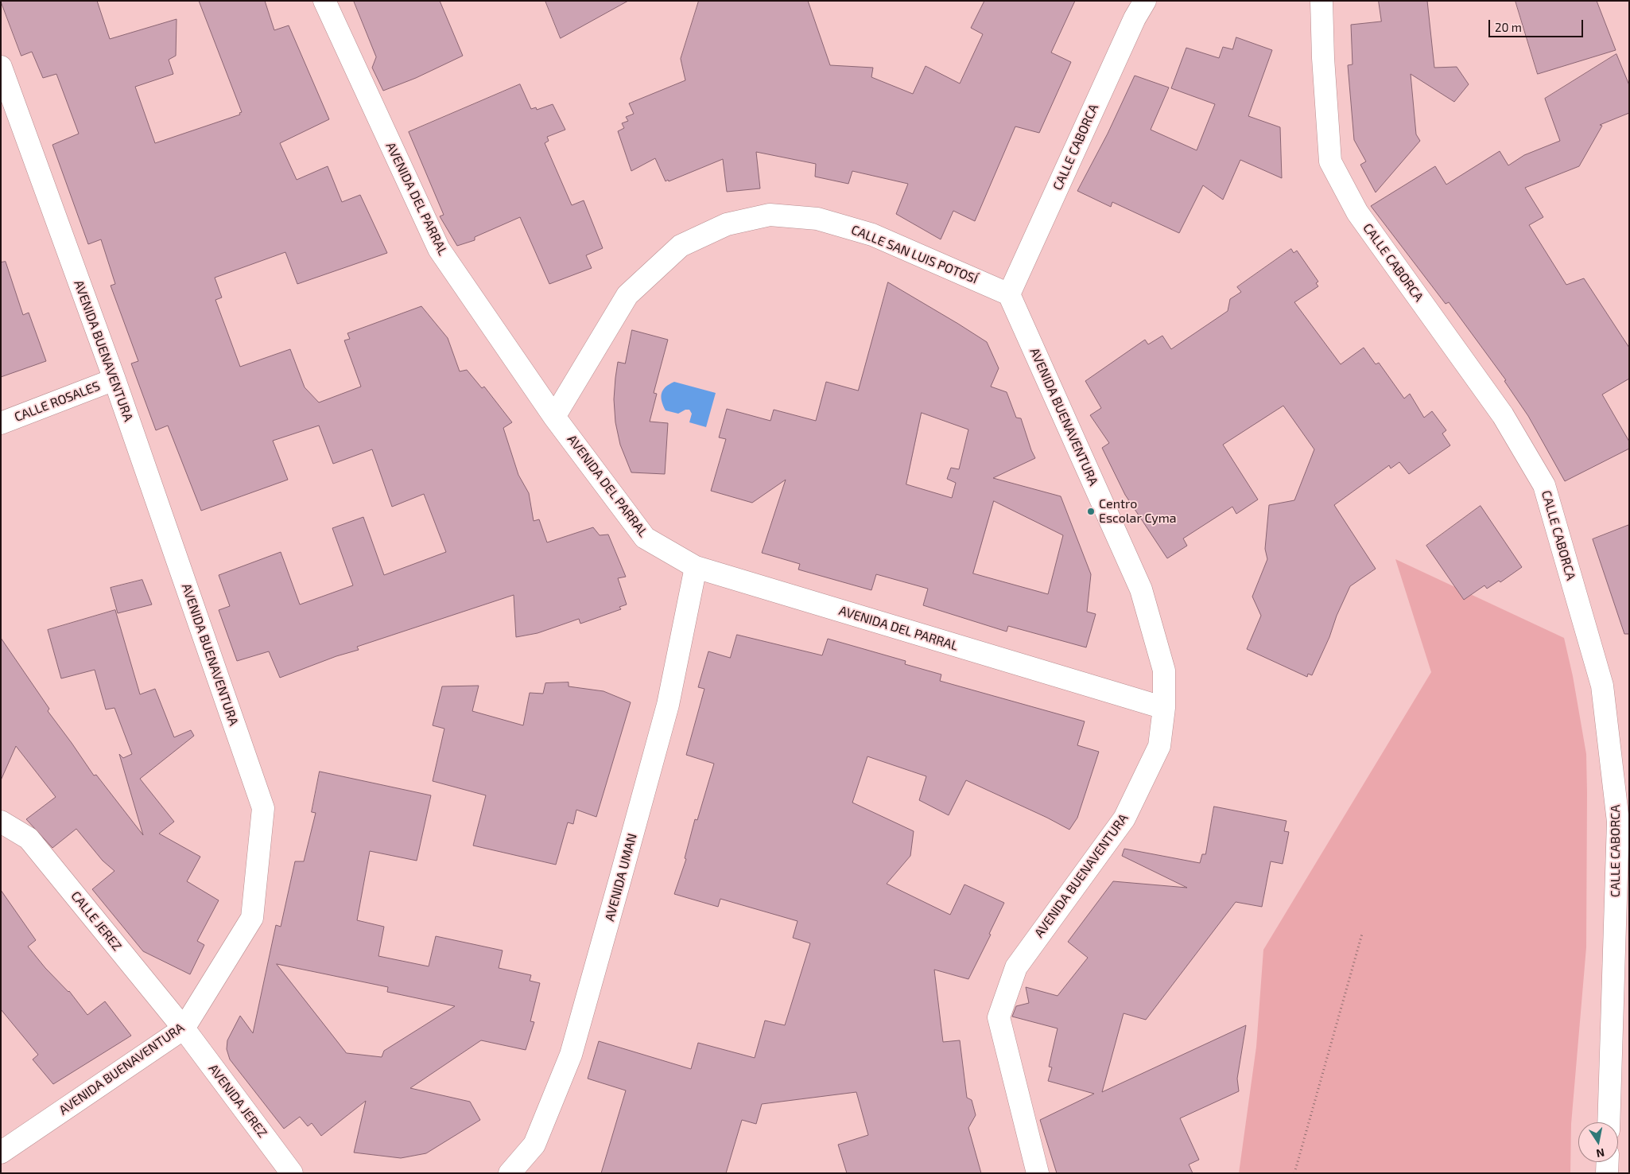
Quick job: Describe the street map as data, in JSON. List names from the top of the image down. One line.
{"streets":{"street":["CALLE CABORCA","AVENIDA DEL PARRAL","CALLE SAN LUIS POTOSÍ","AVENIDA BUENAVENTURA","CALLE ROSALES","AVENIDA UMAN","CALLE JEREZ","AVENIDA JEREZ"]},"crossings":[["CALLE CABORCA","CALLE SAN LUIS POTOSÍ"],["CALLE CABORCA","AVENIDA BUENAVENTURA"],["AVENIDA DEL PARRAL","CALLE SAN LUIS POTOSÍ"],["AVENIDA DEL PARRAL","AVENIDA BUENAVENTURA"],["AVENIDA DEL PARRAL","AVENIDA UMAN"],["CALLE SAN LUIS POTOSÍ","AVENIDA BUENAVENTURA"],["AVENIDA BUENAVENTURA","CALLE ROSALES"],["AVENIDA BUENAVENTURA","CALLE JEREZ"],["AVENIDA BUENAVENTURA","AVENIDA JEREZ"],["CALLE JEREZ","AVENIDA JEREZ"]],"places":["Centro Escolar Cyma"],"scale_bar":"20 m","north":"bottom"}
